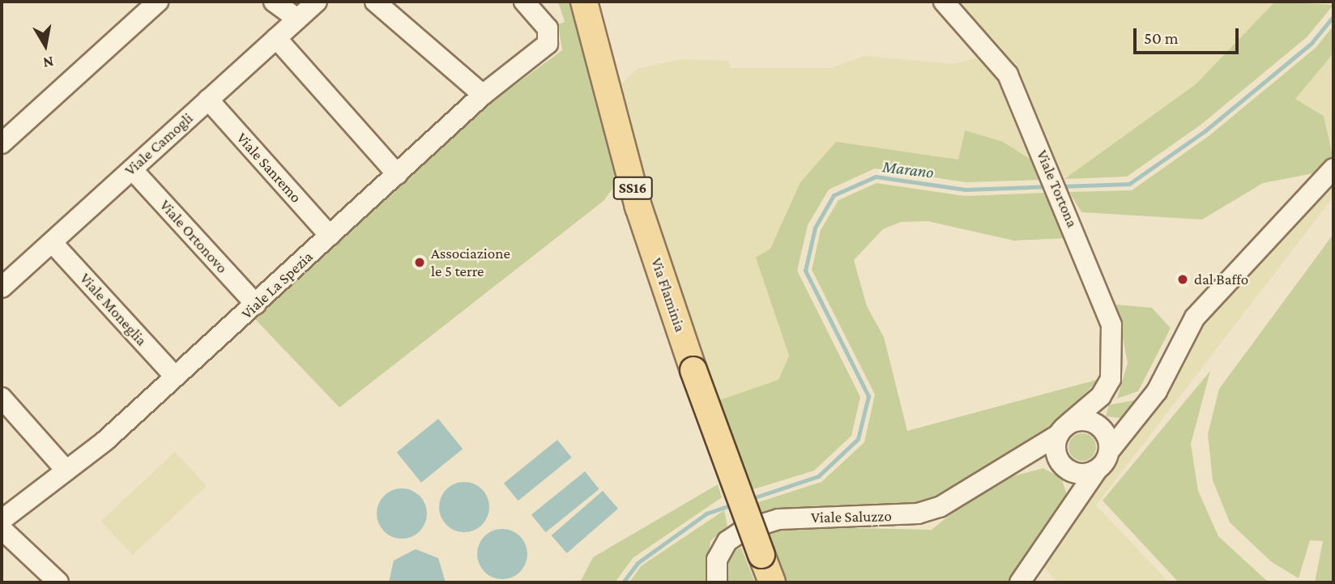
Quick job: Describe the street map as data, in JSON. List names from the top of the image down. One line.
{"streets":{"main road":["SS16","Via Flaminia"],"street":["Viale Camogli","Viale Sanremo","Viale Tortona","Viale Ortonovo","Viale La Spezia","Viale Moneglia","Viale Saluzzo"]},"crossings":[["Viale Camogli","Viale Sanremo"],["Viale Camogli","Viale Ortonovo"],["Viale Camogli","Viale Moneglia"],["Viale Sanremo","Viale La Spezia"],["Viale Tortona","Viale Saluzzo"],["Viale Ortonovo","Viale La Spezia"],["Viale La Spezia","Viale Moneglia"]],"water":["Marano"],"places":["Associazione le 5 terre","dal Baffo"],"scale_bar":"50 m","north":"bottom"}
